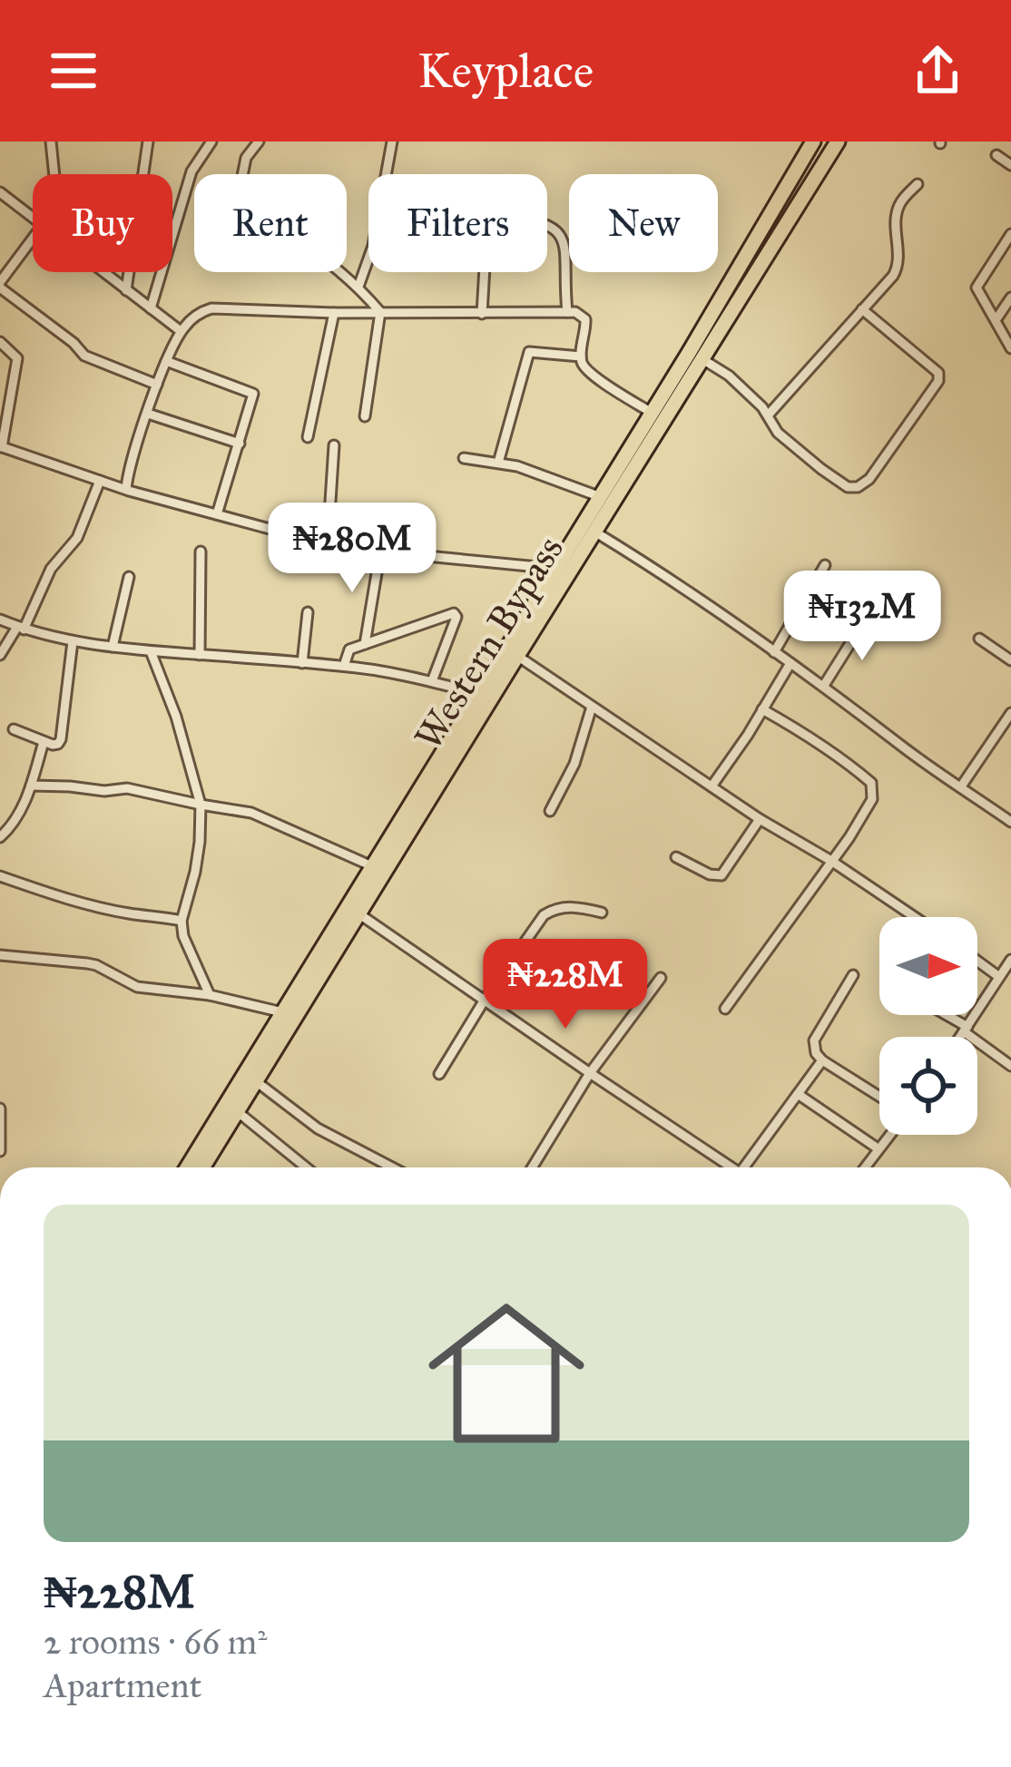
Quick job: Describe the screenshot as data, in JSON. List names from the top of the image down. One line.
{"streets":{"main road":["Western Bypass"]},"north":"right","page":{"header":"Keyplace","chip":["Buy","Rent","Filters","New"],"price":["₦280M","₦132M","₦228M"],"list":[{"name":"₦228M","note":"2 rooms · 66 m² · Apartment"}]}}
